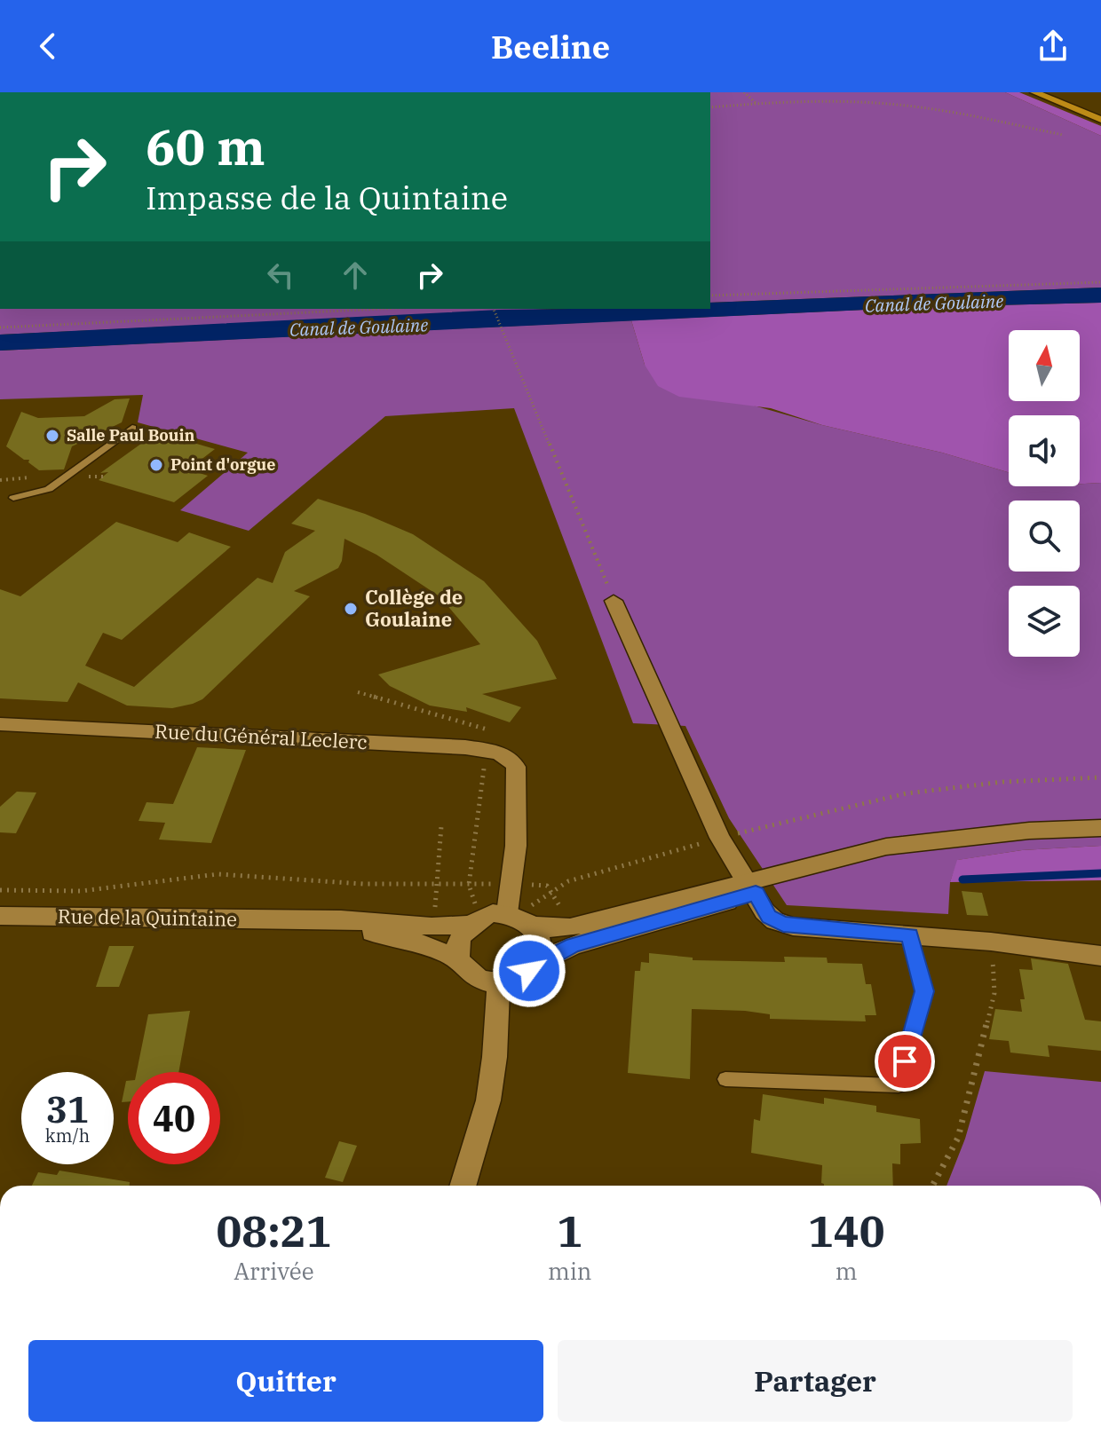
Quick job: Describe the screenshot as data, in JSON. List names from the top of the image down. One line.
{"streets":{"street":["Rue du Général Leclerc","Rue de la Quintaine"]},"water":["Canal de Goulaine"],"places":["Salle Paul Bouin","Point d'orgue","Collège de Goulaine"],"north":"top","page":{"header":"Beeline","turn":["60 m","Impasse de la Quintaine"],"speed":"31 km/h","limit":"40","eta":["08:21","Arrivée","1","min","140","m"],"buttons":["Quitter","Partager"]}}
